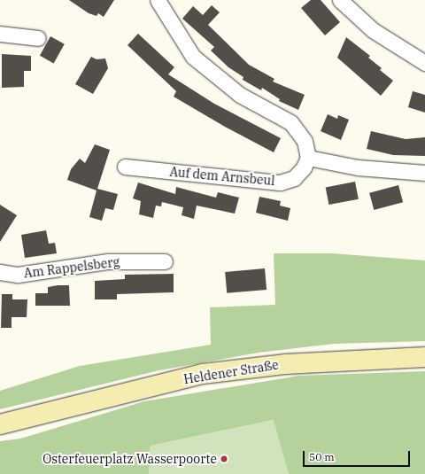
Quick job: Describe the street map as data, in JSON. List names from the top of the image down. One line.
{"streets":{"main road":["Heldener Straße"],"street":["Auf dem Arnsbeul","Am Rappelsberg"]},"places":["Osterfeuerplatz Wasserpoorte"],"scale_bar":"50 m"}
